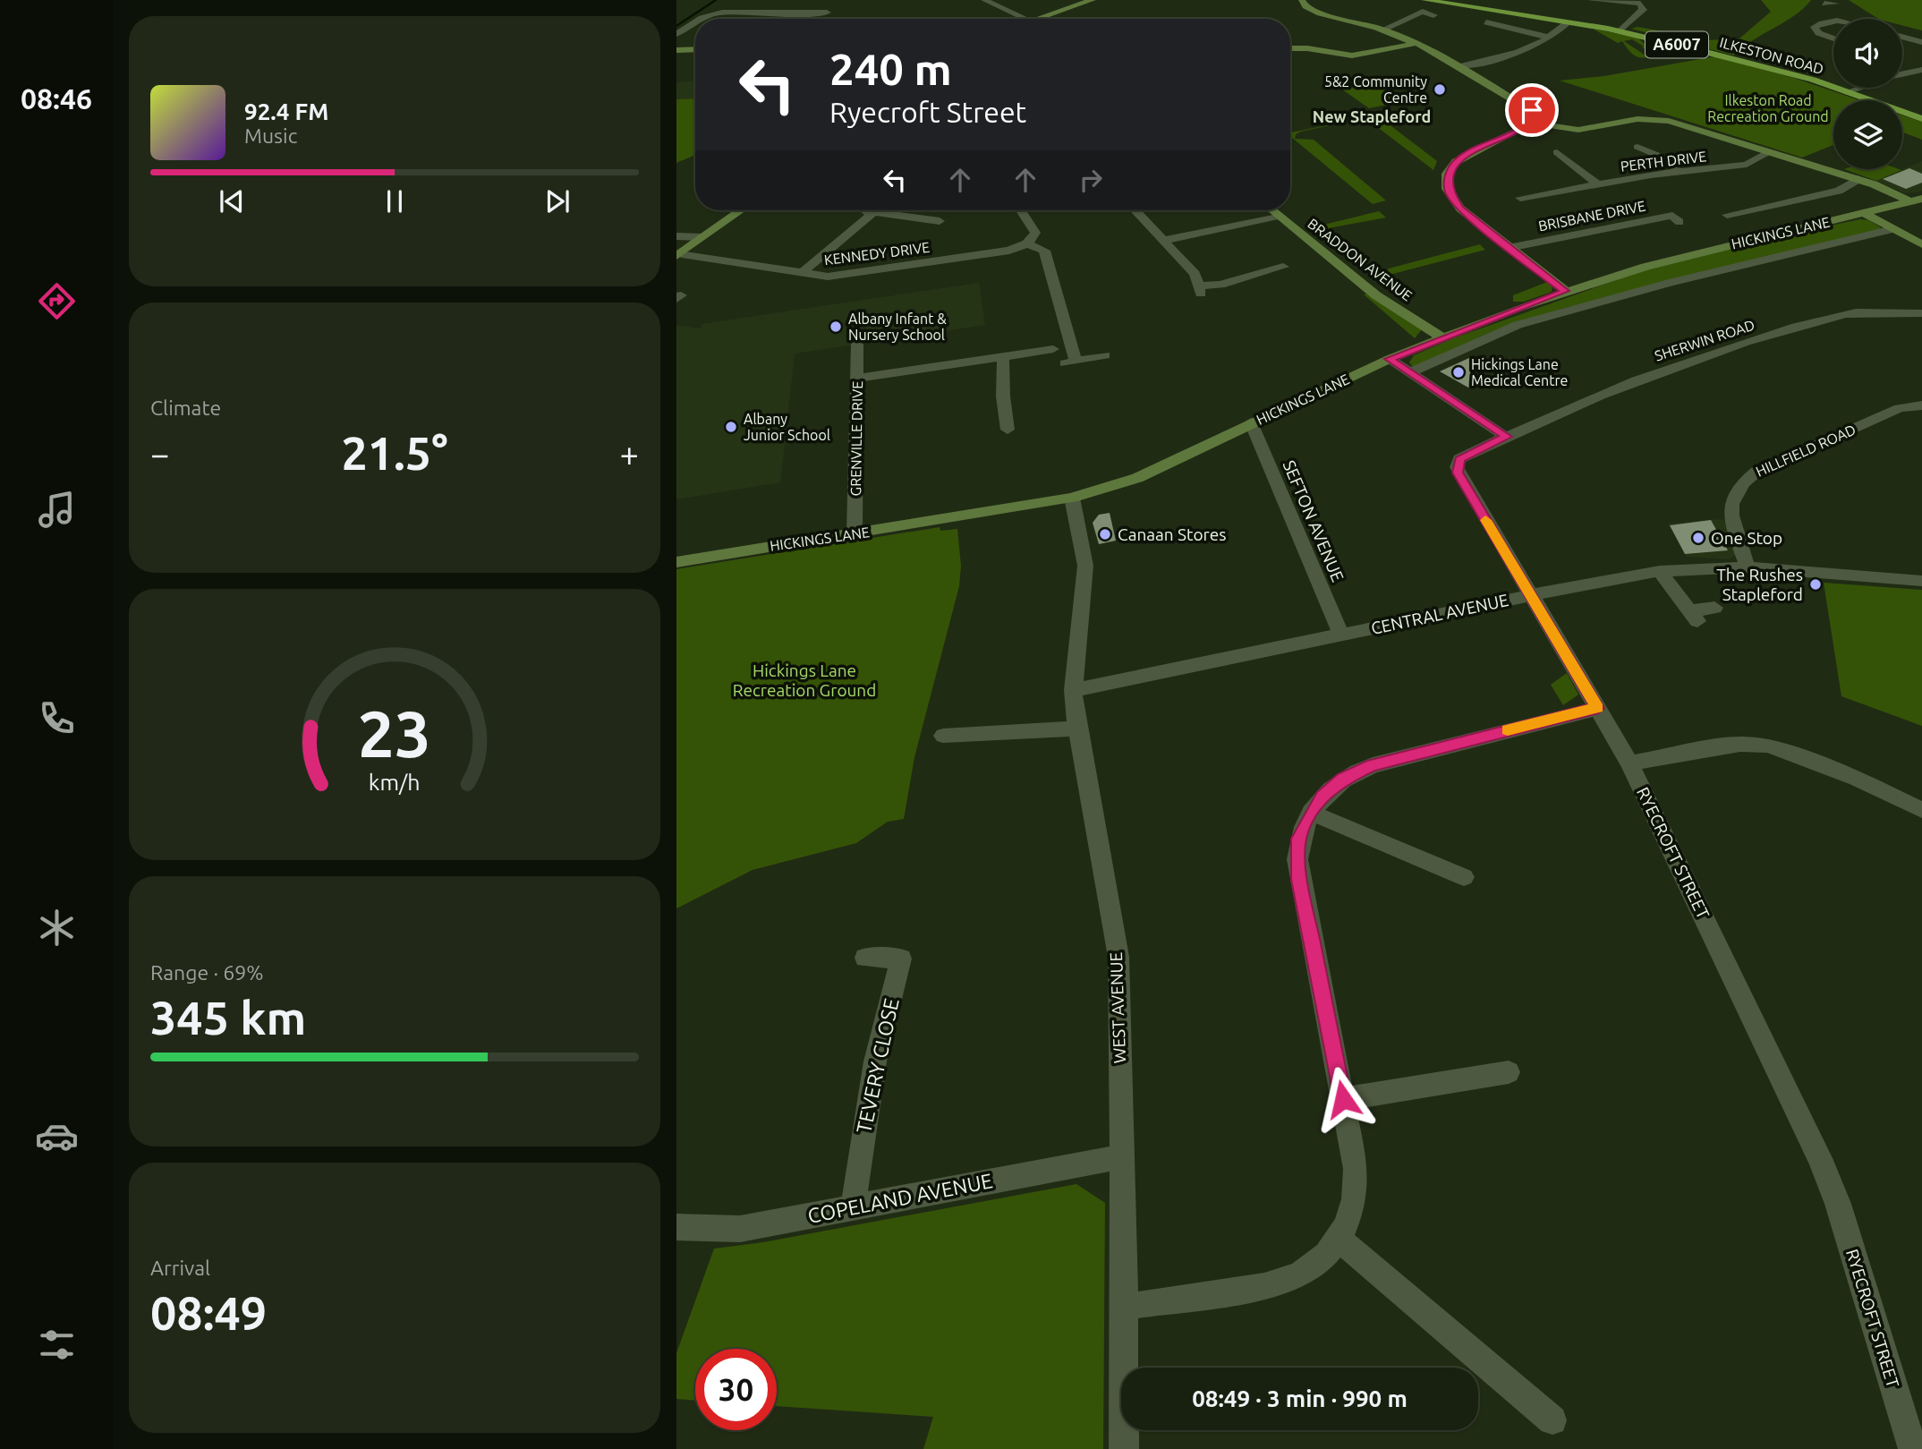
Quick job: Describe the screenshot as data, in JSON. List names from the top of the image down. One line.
{"streets":{"main road":["A6007","ILKESTON ROAD"],"street":["PERTH DRIVE","BRISBANE DRIVE","HICKINGS LANE","KENNEDY DRIVE","BRADDON AVENUE","SHERWIN ROAD","GRENVILLE DRIVE","HILLFIELD ROAD","SEFTON AVENUE","CENTRAL AVENUE","RYECROFT STREET","WEST AVENUE","TEVERY CLOSE","COPELAND AVENUE"]},"crossings":[["HICKINGS LANE","BRADDON AVENUE"],["HICKINGS LANE","GRENVILLE DRIVE"],["HICKINGS LANE","SEFTON AVENUE"],["HICKINGS LANE","WEST AVENUE"],["SHERWIN ROAD","RYECROFT STREET"],["HILLFIELD ROAD","CENTRAL AVENUE"],["SEFTON AVENUE","CENTRAL AVENUE"],["CENTRAL AVENUE","RYECROFT STREET"],["CENTRAL AVENUE","WEST AVENUE"],["WEST AVENUE","COPELAND AVENUE"],["TEVERY CLOSE","COPELAND AVENUE"]],"districts":["New Stapleford"],"parks":["Ilkeston Road Recreation Ground","Hickings Lane Recreation Ground"],"places":["5&2 Community Centre","Albany Infant & Nursery School","Hickings Lane Medical Centre","Albany Junior School","Canaan Stores","One Stop","The Rushes Stapleford"],"page":{"tabs":"08:46","turn":["240 m","Ryecroft Street"],"song":["92.4 FM","Music"],"tile":["Climate",["Range · 69%","345 km"],["Arrival","08:49"]],"heat":["−","21.5°","+"],"limit":"30","trip":"08:49 · 3 min · 990 m","gauge":["23","km/h"]}}
